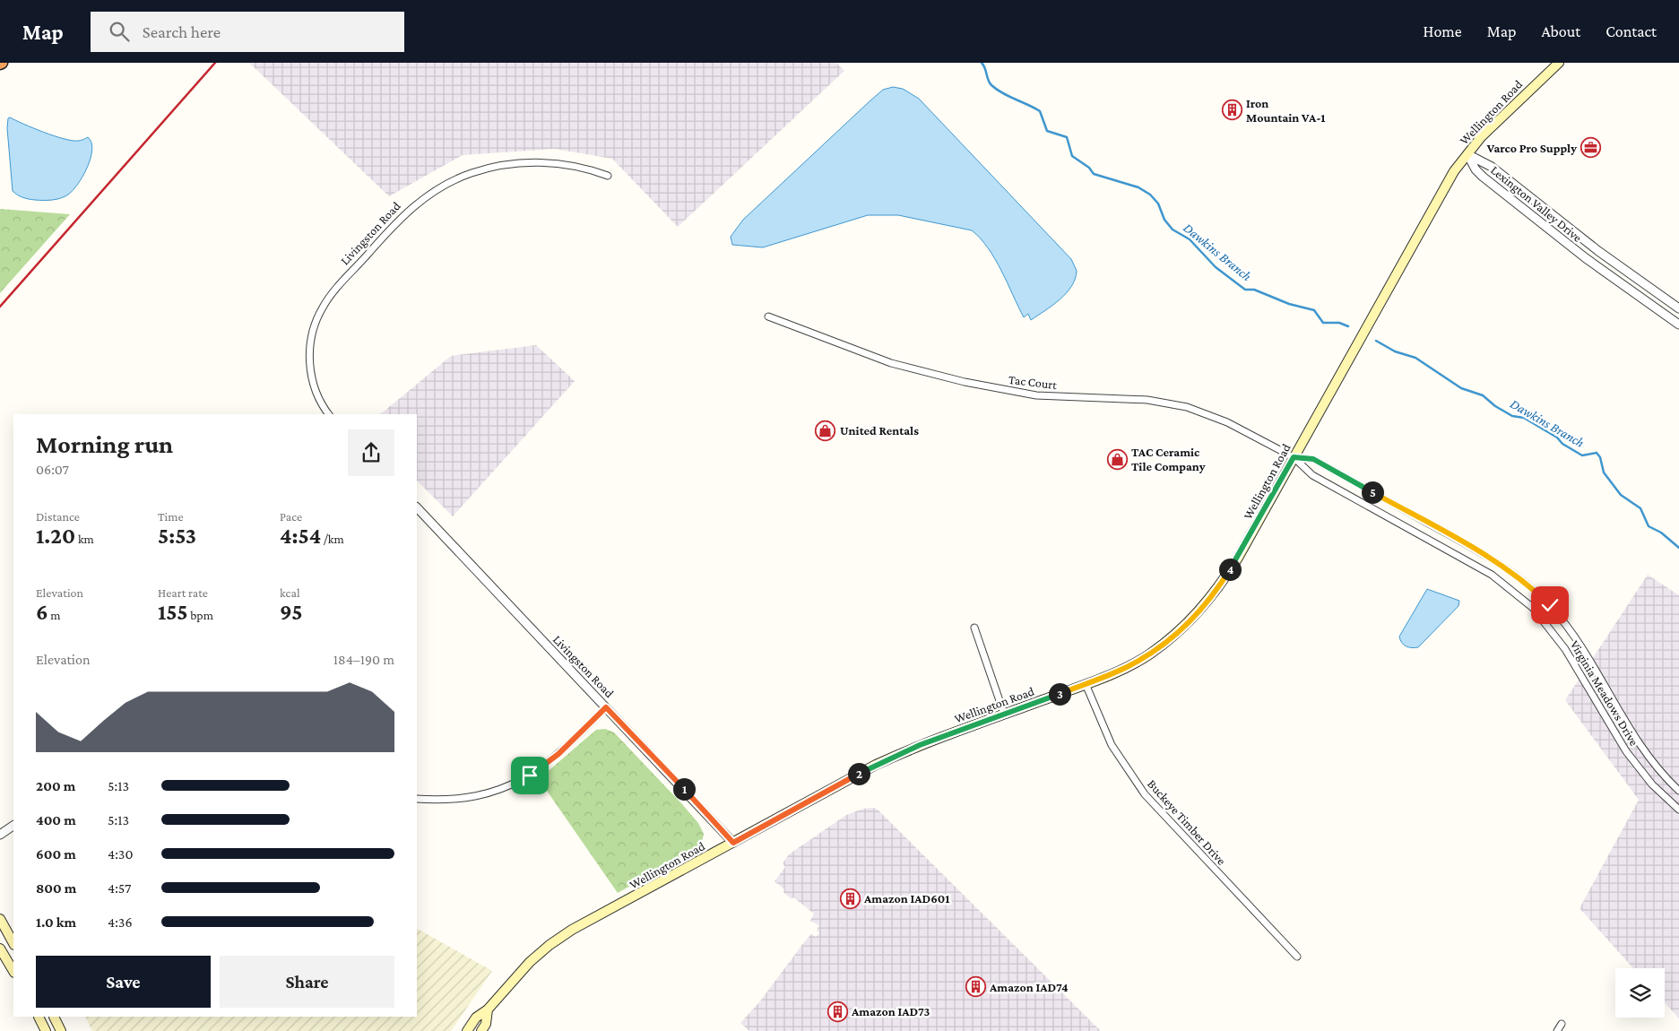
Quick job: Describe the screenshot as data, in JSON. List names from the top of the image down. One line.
{"streets":{"main road":["Wellington Road"],"street":["Lexington Valley Drive","Livingston Road","Tac Court","Virginia Meadows Drive","Buckeye Timber Drive"]},"crossings":[["Wellington Road","Lexington Valley Drive"],["Wellington Road","Livingston Road"],["Wellington Road","Tac Court"],["Wellington Road","Virginia Meadows Drive"],["Wellington Road","Buckeye Timber Drive"],["Tac Court","Virginia Meadows Drive"]],"water":["Dawkins Branch"],"places":{"building":["Iron Mountain VA-1","Amazon IAD601","Amazon IAD74","Amazon IAD73"],"office":["Varco Pro Supply"],"shop":["United Rentals","TAC Ceramic Tile Company"]},"page":{"header":"Map","search":"Search here","nav":["Home","Map","About","Contact"],"heading":["Morning run","06:07"],"pins":["5","4","3","2","1"],"stats":[["Distance","1.20 km"],["Time","5:53"],["Pace","4:54 /km"],["Elevation","6 m"],["Heart rate","155 bpm"],["kcal","95"]],"chart":["Elevation","184–190 m"],"list":[{"name":"200 m","note":"5:13"},{"name":"400 m","note":"5:13"},{"name":"600 m","note":"4:30"},{"name":"800 m","note":"4:57"},{"name":"1.0 km","note":"4:36"}],"buttons":["Save","Share"]}}
